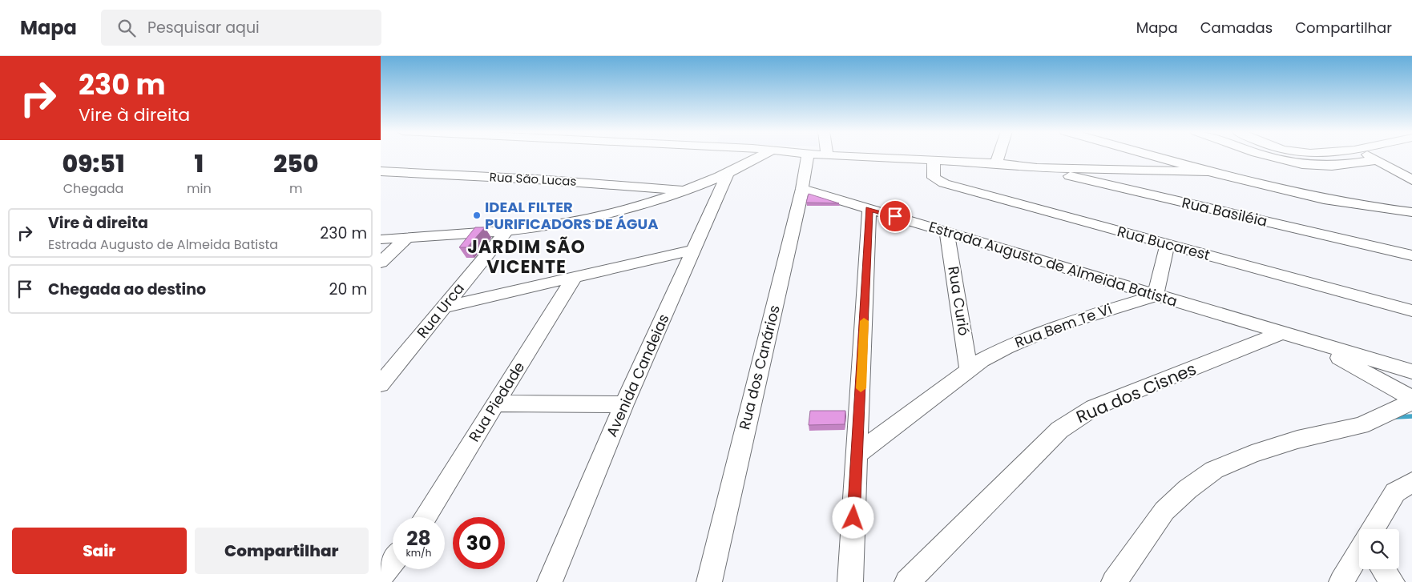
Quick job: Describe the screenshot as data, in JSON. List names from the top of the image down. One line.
{"streets":{"street":["Rua São Lucas","Rua Basiléia","Rua Bucarest","Estrada Augusto de Almeida Batista","Rua Curió","Rua Urca","Rua Bem Te Vi","Rua dos Canários","Avenida Candeias","Rua dos Cisnes","Rua Piedade"]},"crossings":[["Estrada Augusto de Almeida Batista","Rua Curió"],["Estrada Augusto de Almeida Batista","Rua Bem Te Vi"],["Estrada Augusto de Almeida Batista","Rua dos Canários"],["Estrada Augusto de Almeida Batista","Rua dos Cisnes"],["Rua Curió","Rua Bem Te Vi"]],"districts":["JARDIM SÃO VICENTE"],"places":["IDEAL FILTER PURIFICADORS DE ÁGUA"],"page":{"header":"Mapa","search":"Pesquisar aqui","nav":["Mapa","Camadas","Compartilhar"],"turn":["230 m","Vire à direita"],"eta":["09:51","Chegada","1","min","250","m"],"list":[{"name":"Vire à direita","note":"Estrada Augusto de Almeida Batista","value":"230 m"},{"name":"Chegada ao destino","value":"20 m"}],"speed":"28 km/h","limit":"30","buttons":["Sair","Compartilhar"]}}
